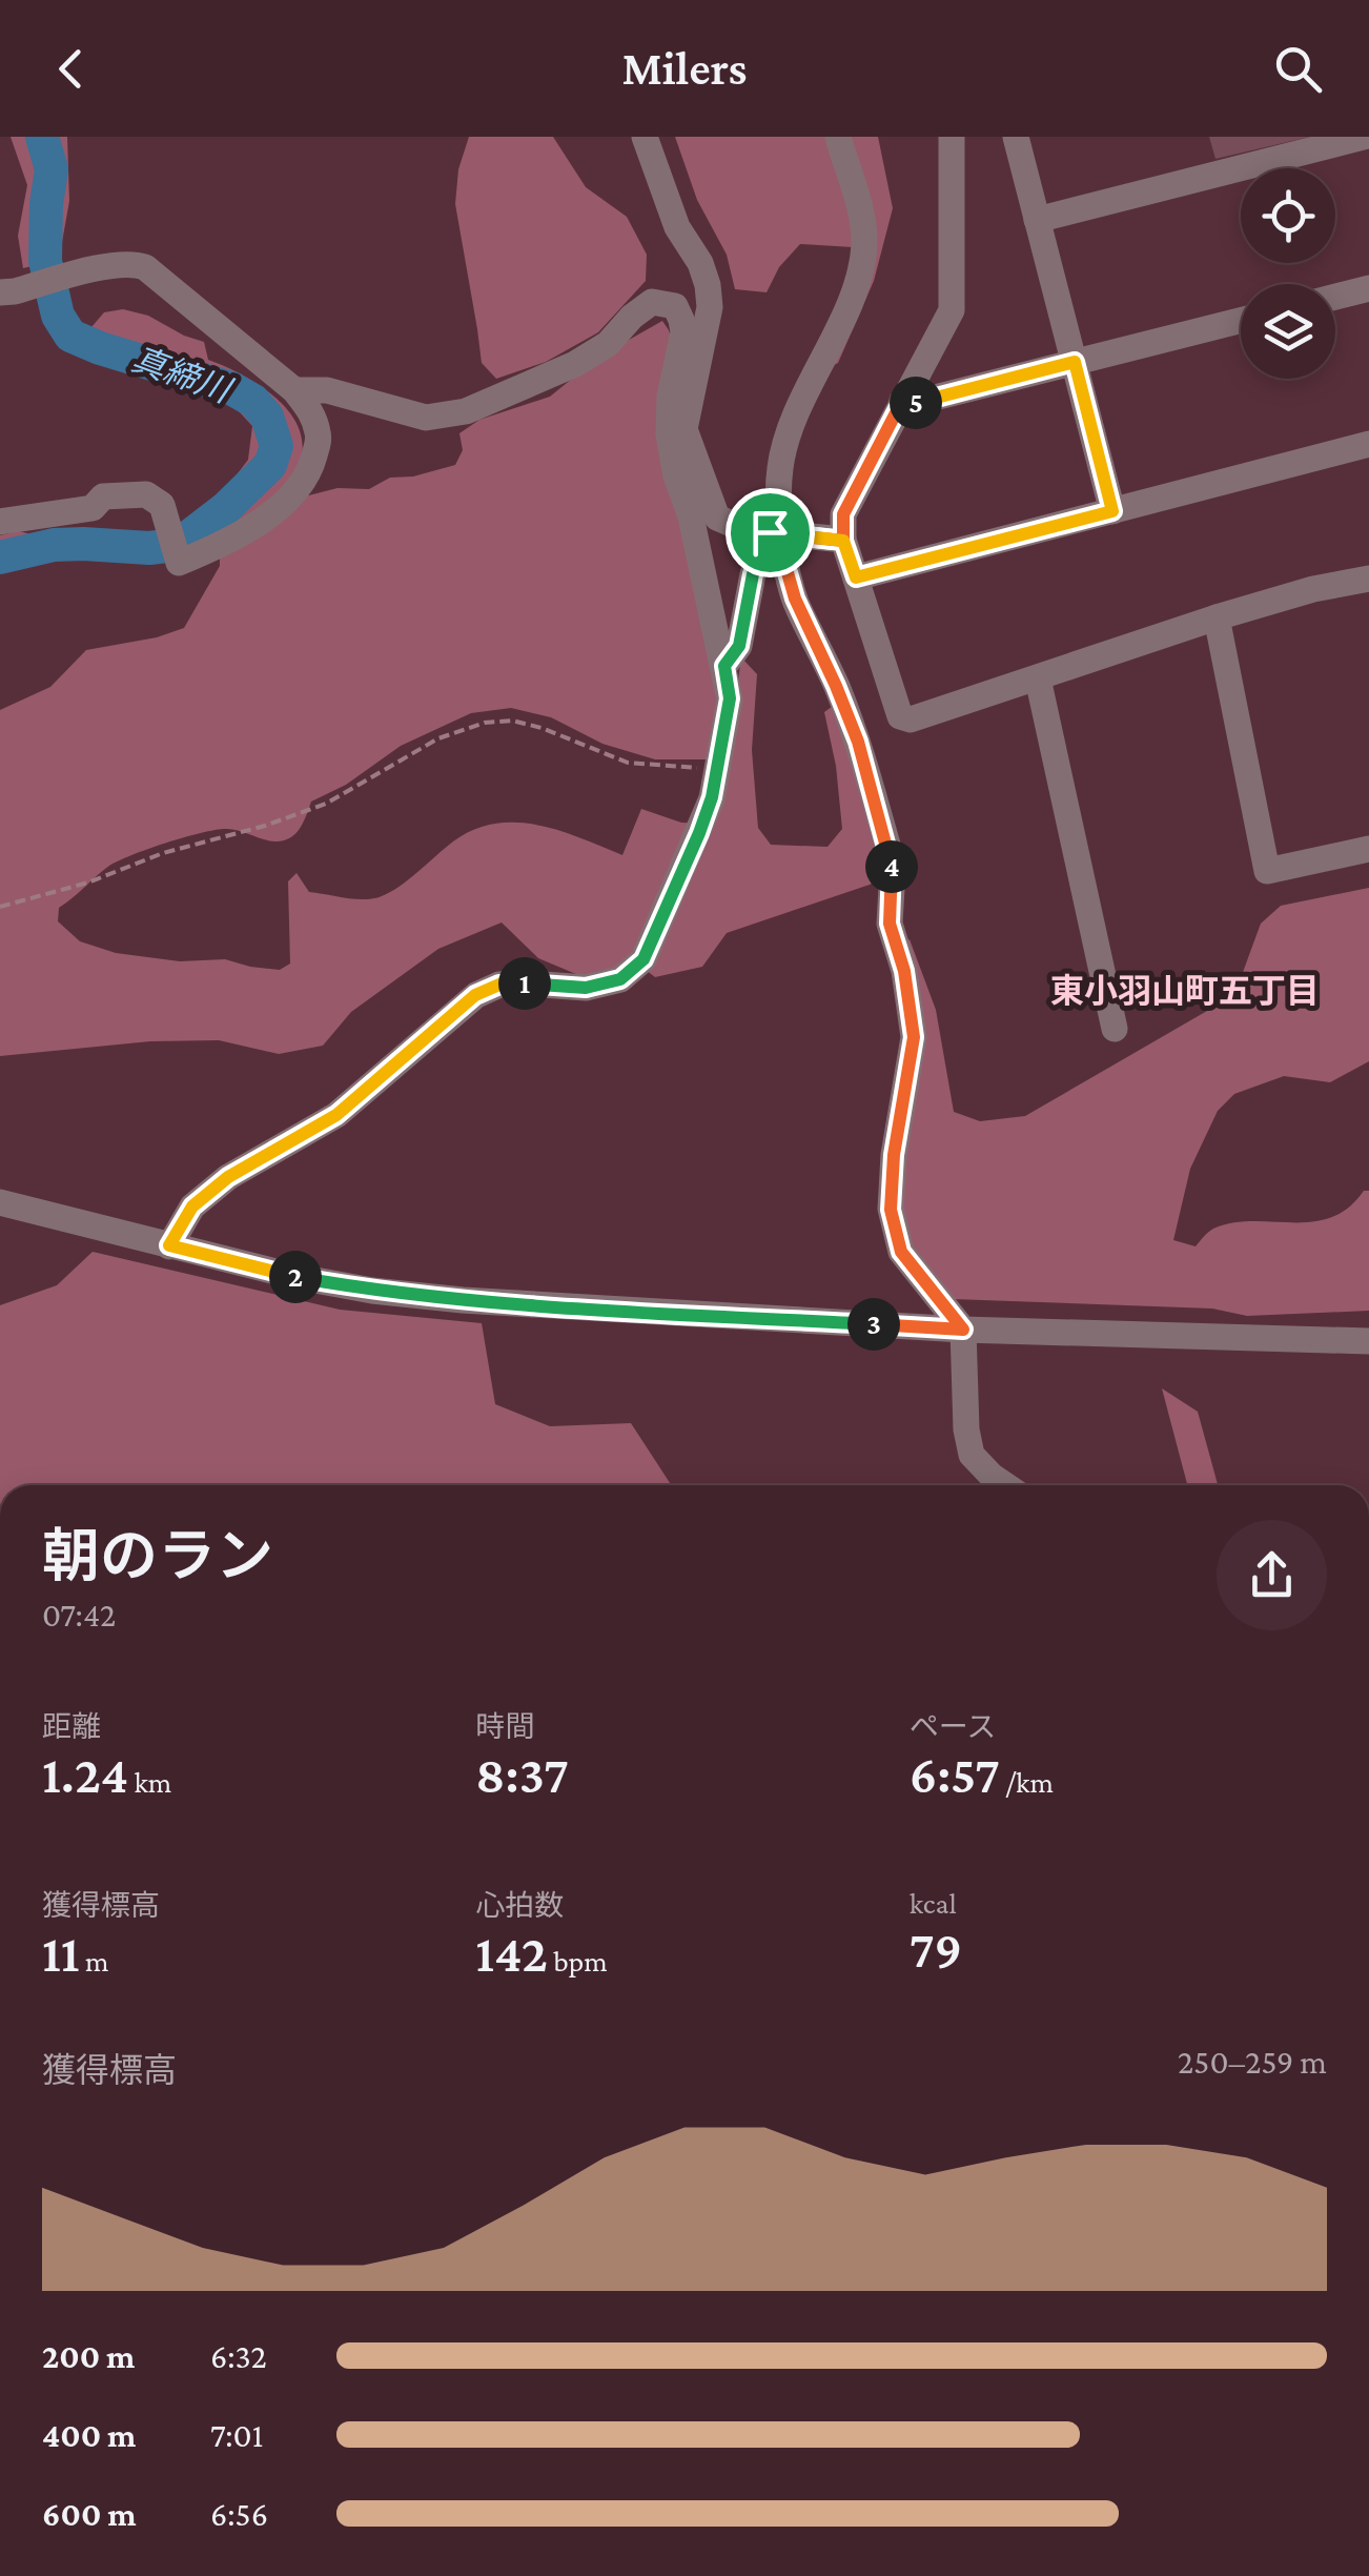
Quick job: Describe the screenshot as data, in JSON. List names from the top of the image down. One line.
{"districts":["東小羽山町五丁目"],"water":["真締川"],"page":{"header":"Milers","pins":["5","4","1","2","3"],"heading":["朝のラン","07:42"],"stats":[["距離","1.24 km"],["時間","8:37"],["ペース","6:57 /km"],["獲得標高","11 m"],["心拍数","142 bpm"],["kcal","79"]],"chart":["獲得標高","250–259 m"],"list":[{"name":"200 m","note":"6:32"},{"name":"400 m","note":"7:01"},{"name":"600 m","note":"6:56"}]}}
